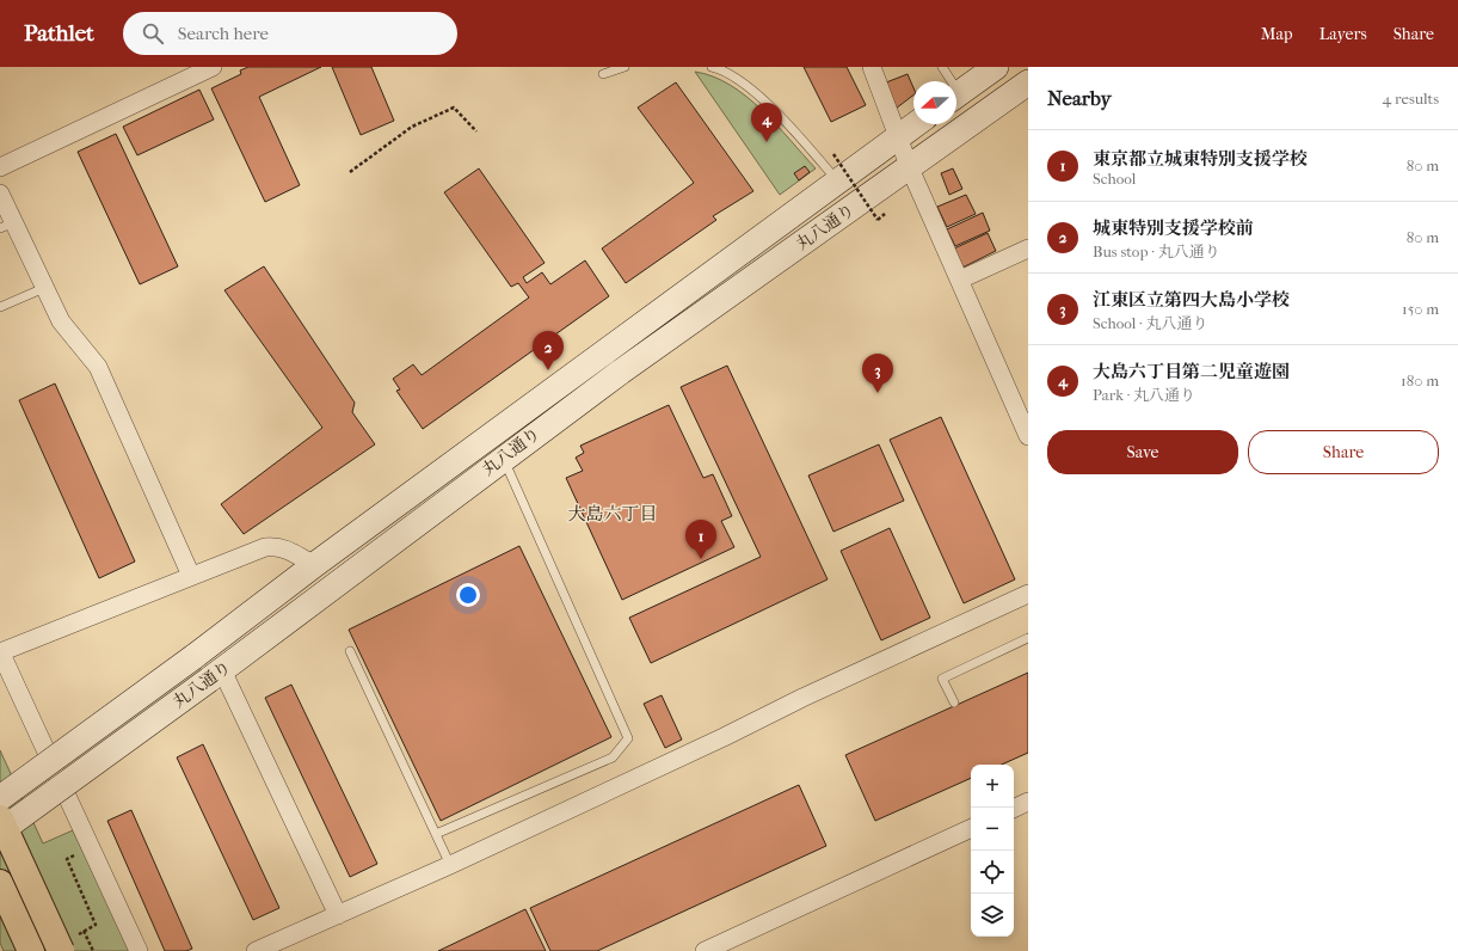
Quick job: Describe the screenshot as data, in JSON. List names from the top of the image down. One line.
{"streets":{"main road":["丸八通り"]},"districts":["大島六丁目"],"north":"left","page":{"header":"Pathlet","search":"Search here","nav":["Map","Layers","Share"],"heading":["Nearby","4 results"],"pins":["4","2","3","1"],"list":[{"mark":"1","name":"東京都立城東特別支援学校","note":"School","value":"80 m"},{"mark":"2","name":"城東特別支援学校前","note":"Bus stop · 丸八通り","value":"80 m"},{"mark":"3","name":"江東区立第四大島小学校","note":"School · 丸八通り","value":"150 m"},{"mark":"4","name":"大島六丁目第二児童遊園","note":"Park · 丸八通り","value":"180 m"}],"buttons":["Save","Share"],"map_buttons":["+","−"]}}
